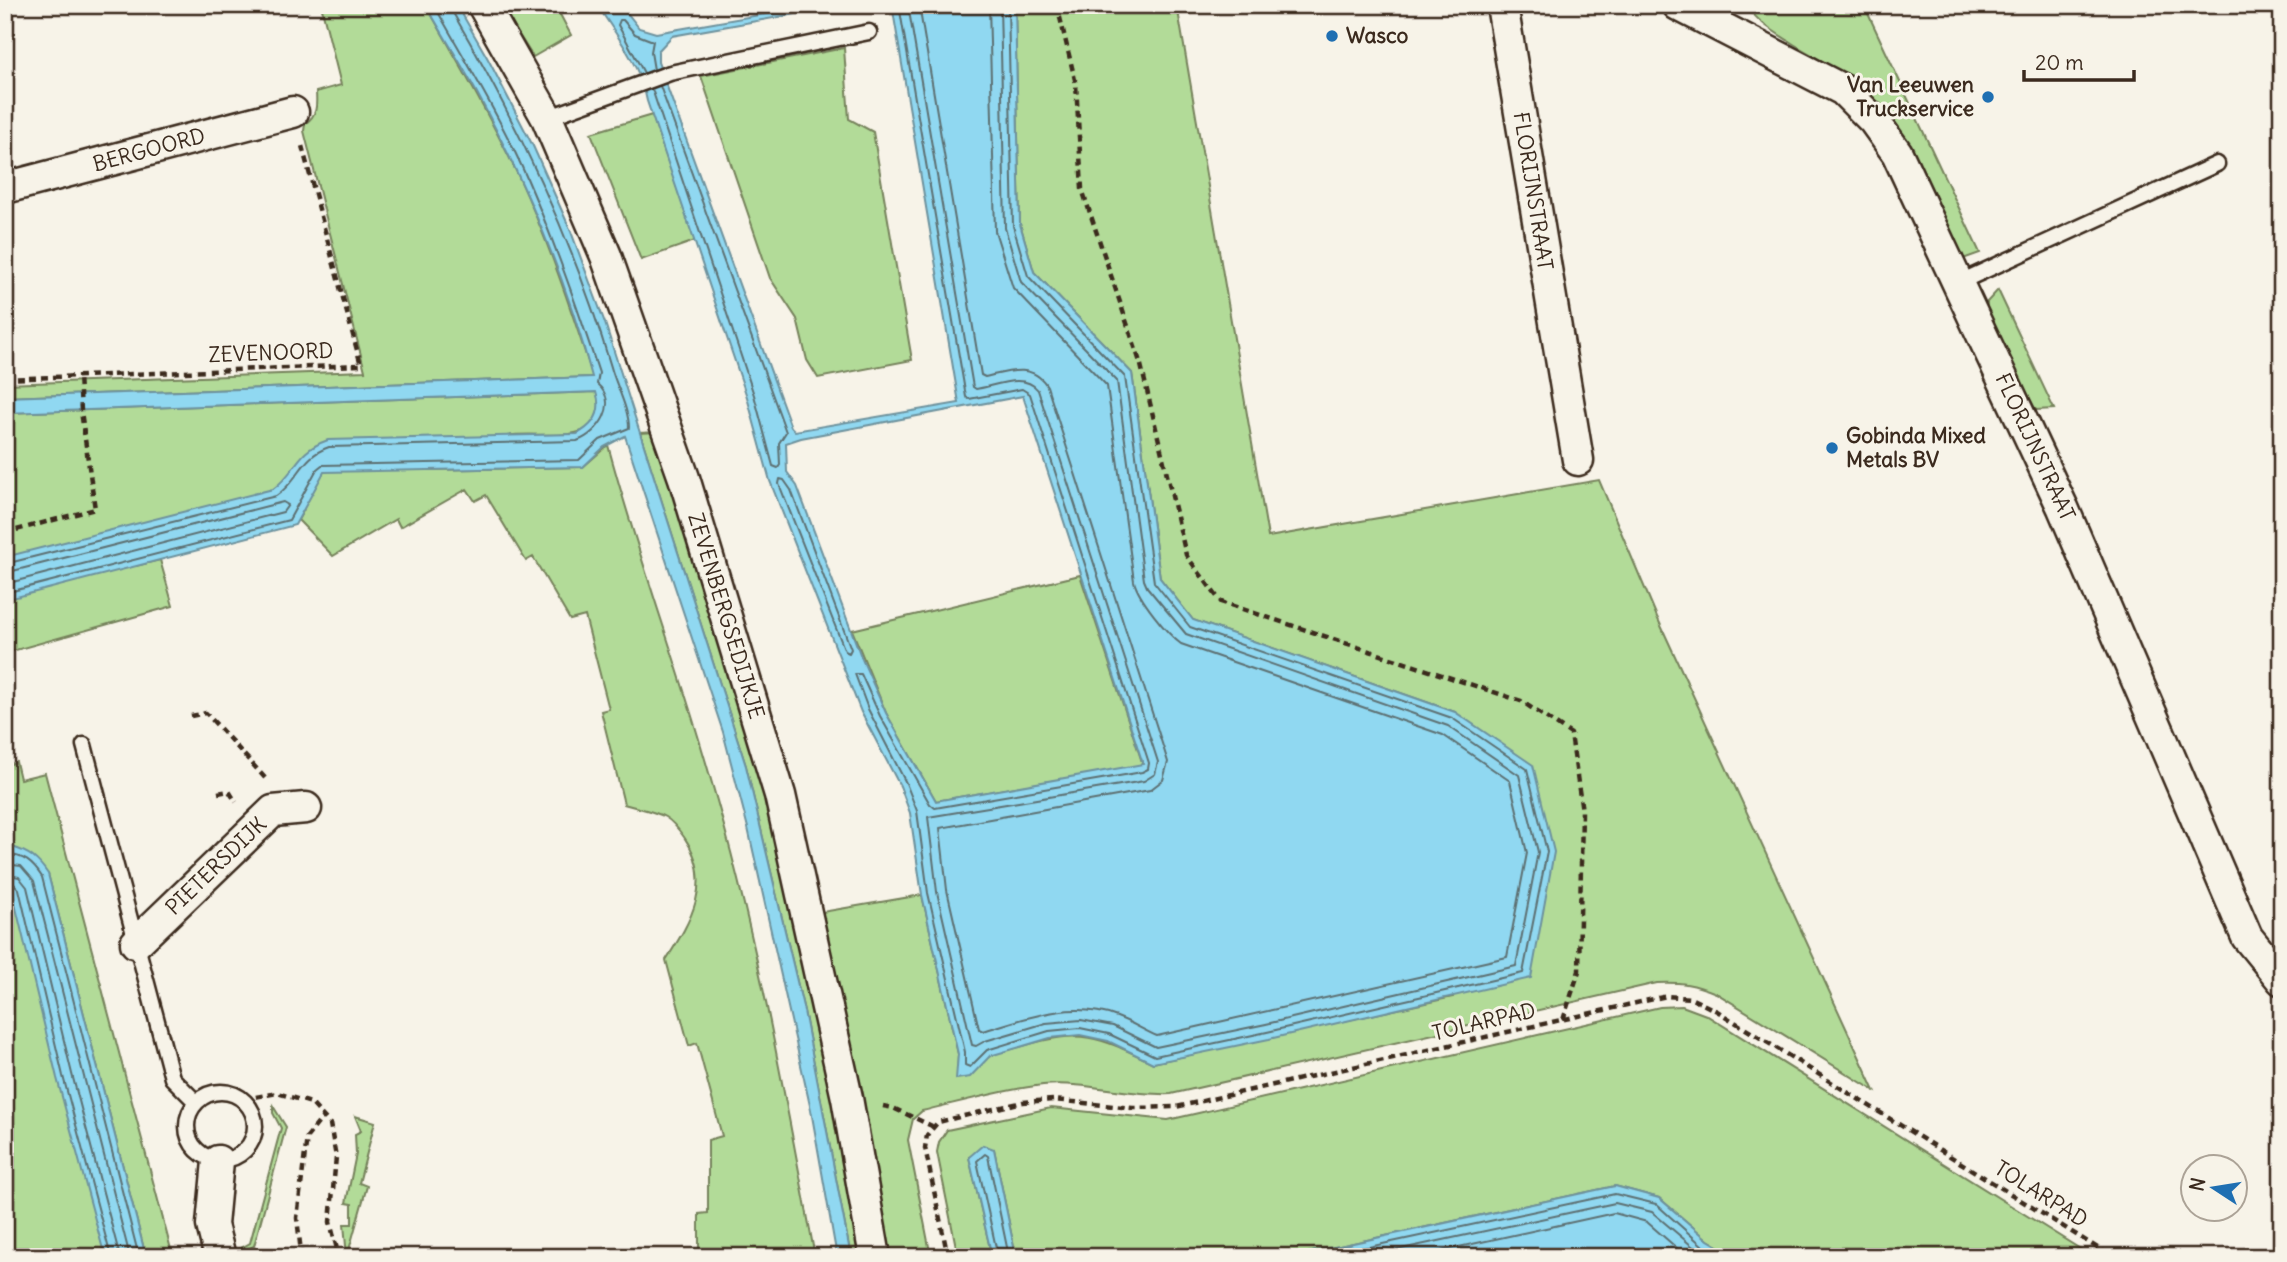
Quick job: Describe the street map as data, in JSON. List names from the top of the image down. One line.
{"streets":{"street":["BERGOORD","FLORIJNSTRAAT","ZEVENBERGSEDIJKJE","PIETERSDIJK"],"path":["ZEVENOORD","TOLARPAD"]},"crossings":[["BERGOORD","ZEVENOORD"]],"places":["Wasco","Van Leeuwen Truckservice","Gobinda Mixed Metals BV"],"scale_bar":"20 m","north":"left"}
